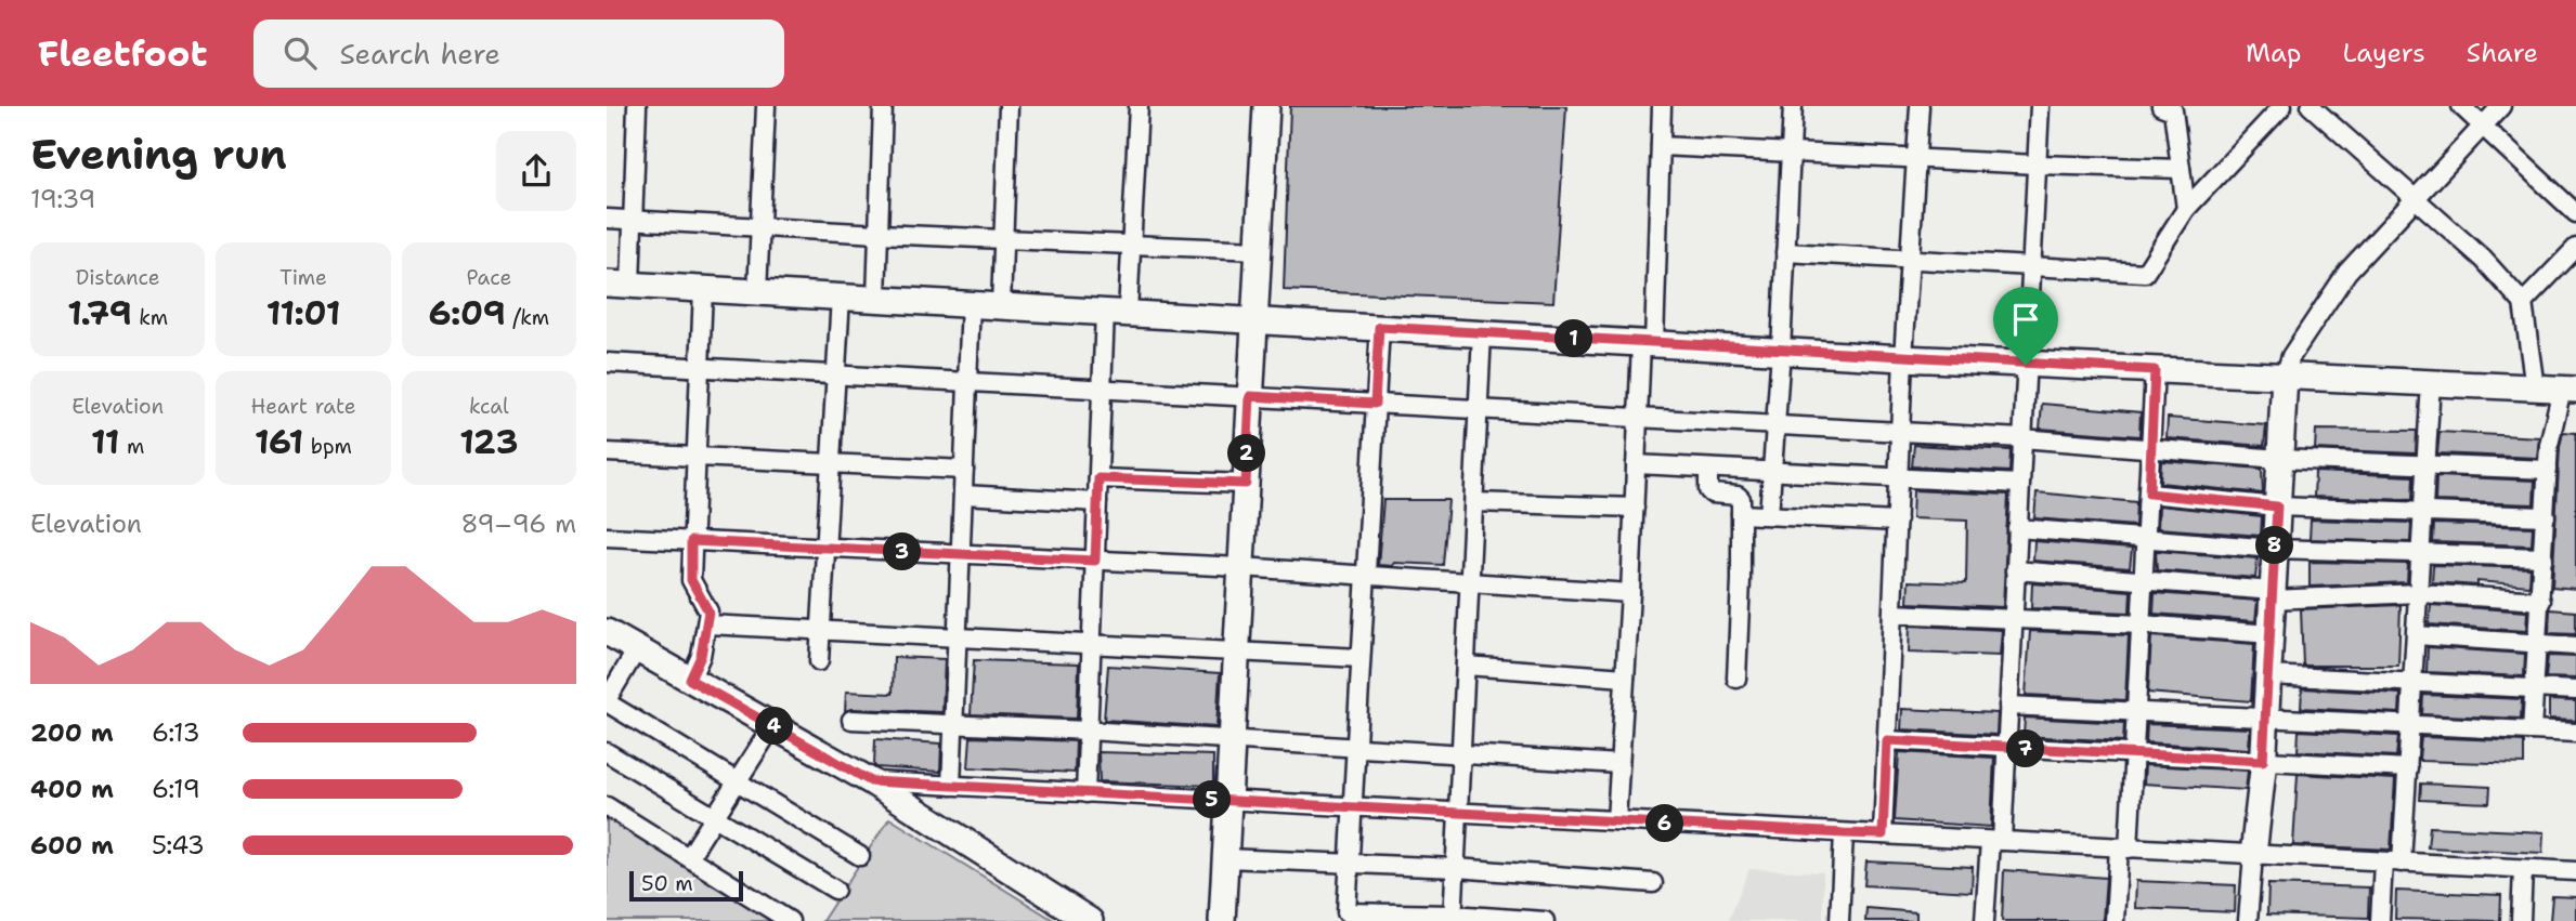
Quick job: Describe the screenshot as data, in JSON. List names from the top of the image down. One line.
{"scale_bar":"50 m","page":{"header":"Fleetfoot","search":"Search here","nav":["Map","Layers","Share"],"heading":["Evening run","19:39"],"stats":[["Distance","1.79 km"],["Time","11:01"],["Pace","6:09 /km"],["Elevation","11 m"],["Heart rate","161 bpm"],["kcal","123"]],"pins":["1","2","8","3","4","7","5","6"],"chart":["Elevation","89–96 m"],"list":[{"name":"200 m","note":"6:13"},{"name":"400 m","note":"6:19"},{"name":"600 m","note":"5:43"}],"scale":"50 m"}}
